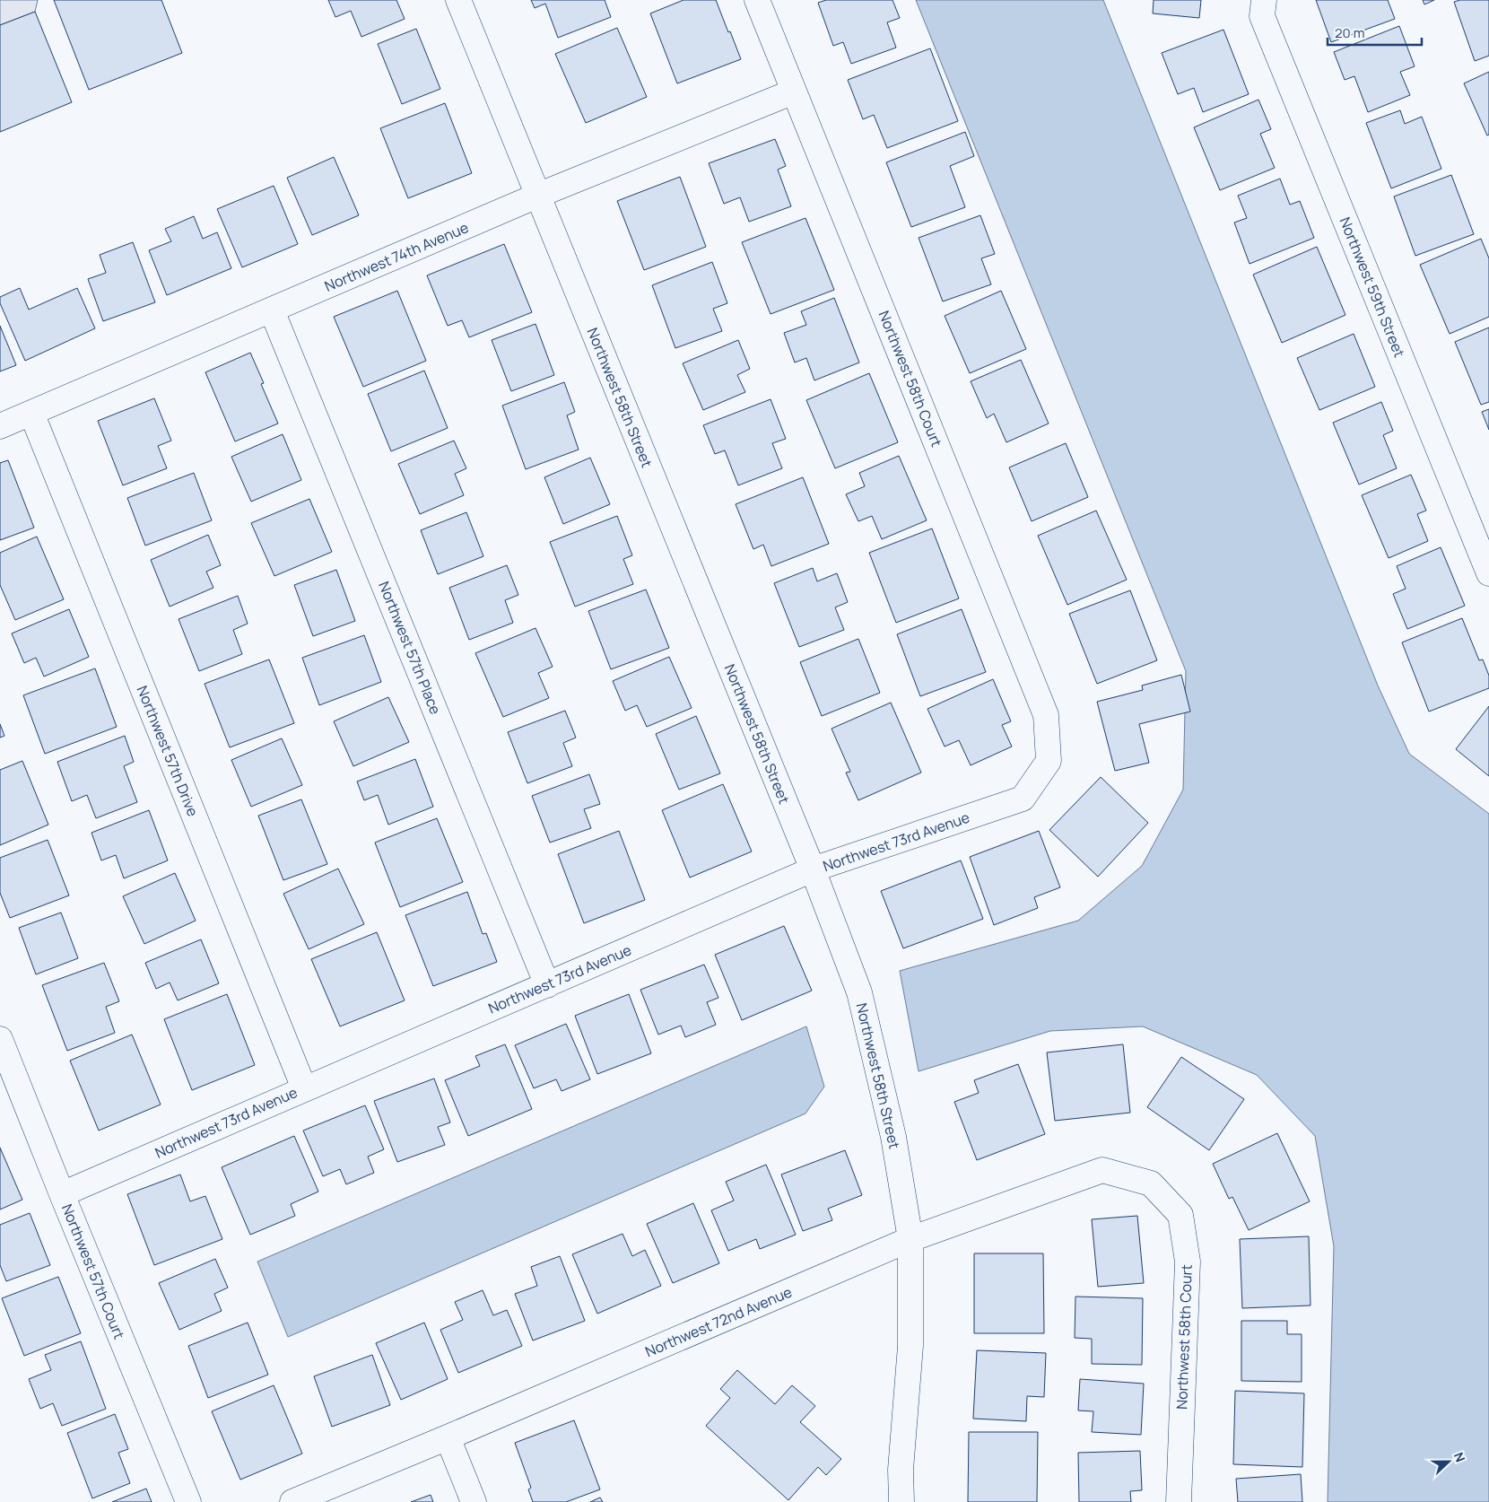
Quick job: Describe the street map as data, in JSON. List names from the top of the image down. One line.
{"streets":{"street":["Northwest 74th Avenue","Northwest 59th Street","Northwest 58th Court","Northwest 58th Street","Northwest 57th Place","Northwest 57th Drive","Northwest 73rd Avenue","Northwest 57th Court","Northwest 72nd Avenue"]},"crossings":[["Northwest 74th Avenue","Northwest 58th Court"],["Northwest 74th Avenue","Northwest 58th Street"],["Northwest 74th Avenue","Northwest 57th Place"],["Northwest 74th Avenue","Northwest 57th Drive"],["Northwest 58th Court","Northwest 73rd Avenue"],["Northwest 58th Court","Northwest 72nd Avenue"],["Northwest 58th Street","Northwest 73rd Avenue"],["Northwest 58th Street","Northwest 72nd Avenue"],["Northwest 57th Place","Northwest 73rd Avenue"],["Northwest 57th Drive","Northwest 73rd Avenue"],["Northwest 73rd Avenue","Northwest 57th Court"]],"scale_bar":"20 m","north":"right"}
